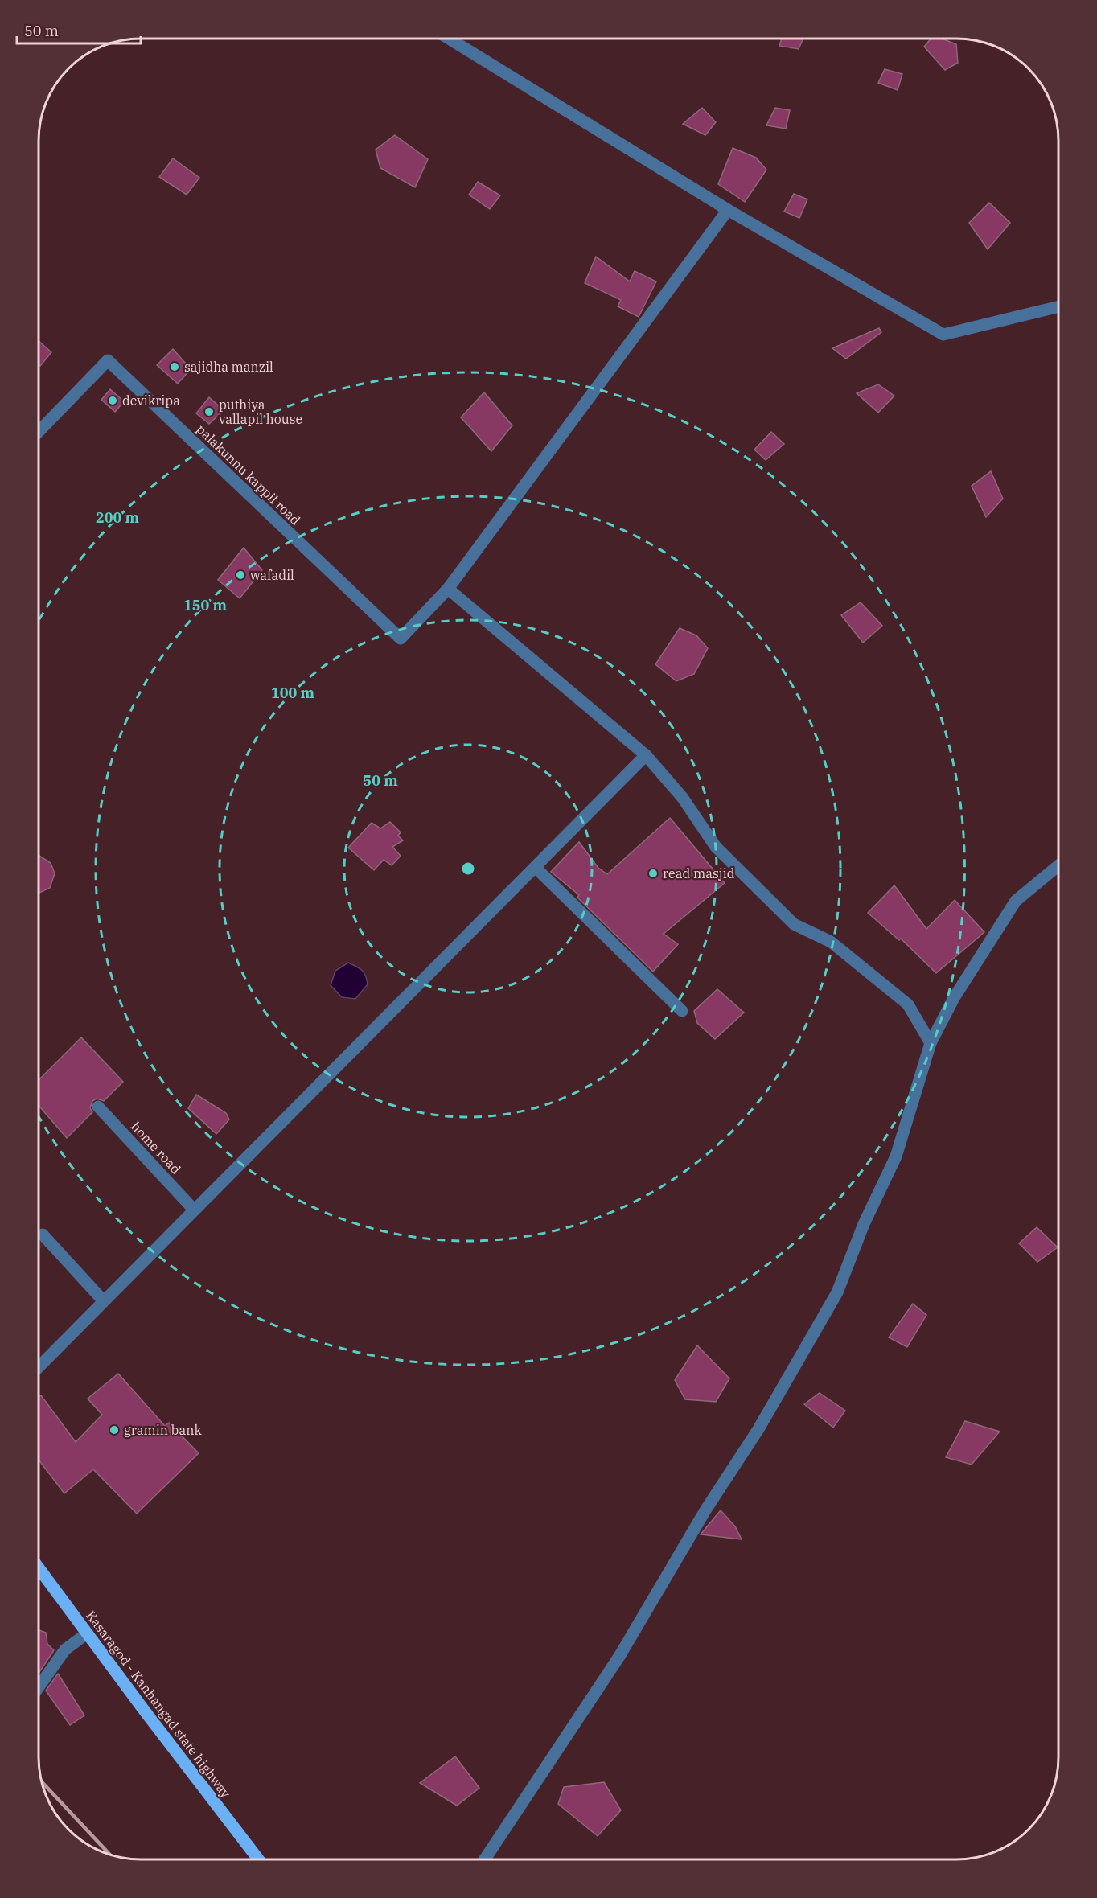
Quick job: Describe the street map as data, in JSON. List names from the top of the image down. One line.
{"streets":{"main road":["Kasaragod - Kanhangad state highway"],"street":["palakunnu kappil road","home road"]},"places":["sajidha manzil","devikripa","puthiya vallapil house","wafadil","read masjid","gramin bank"],"scale_bar":"50 m","rings":["200 m","150 m","100 m","50 m"]}
